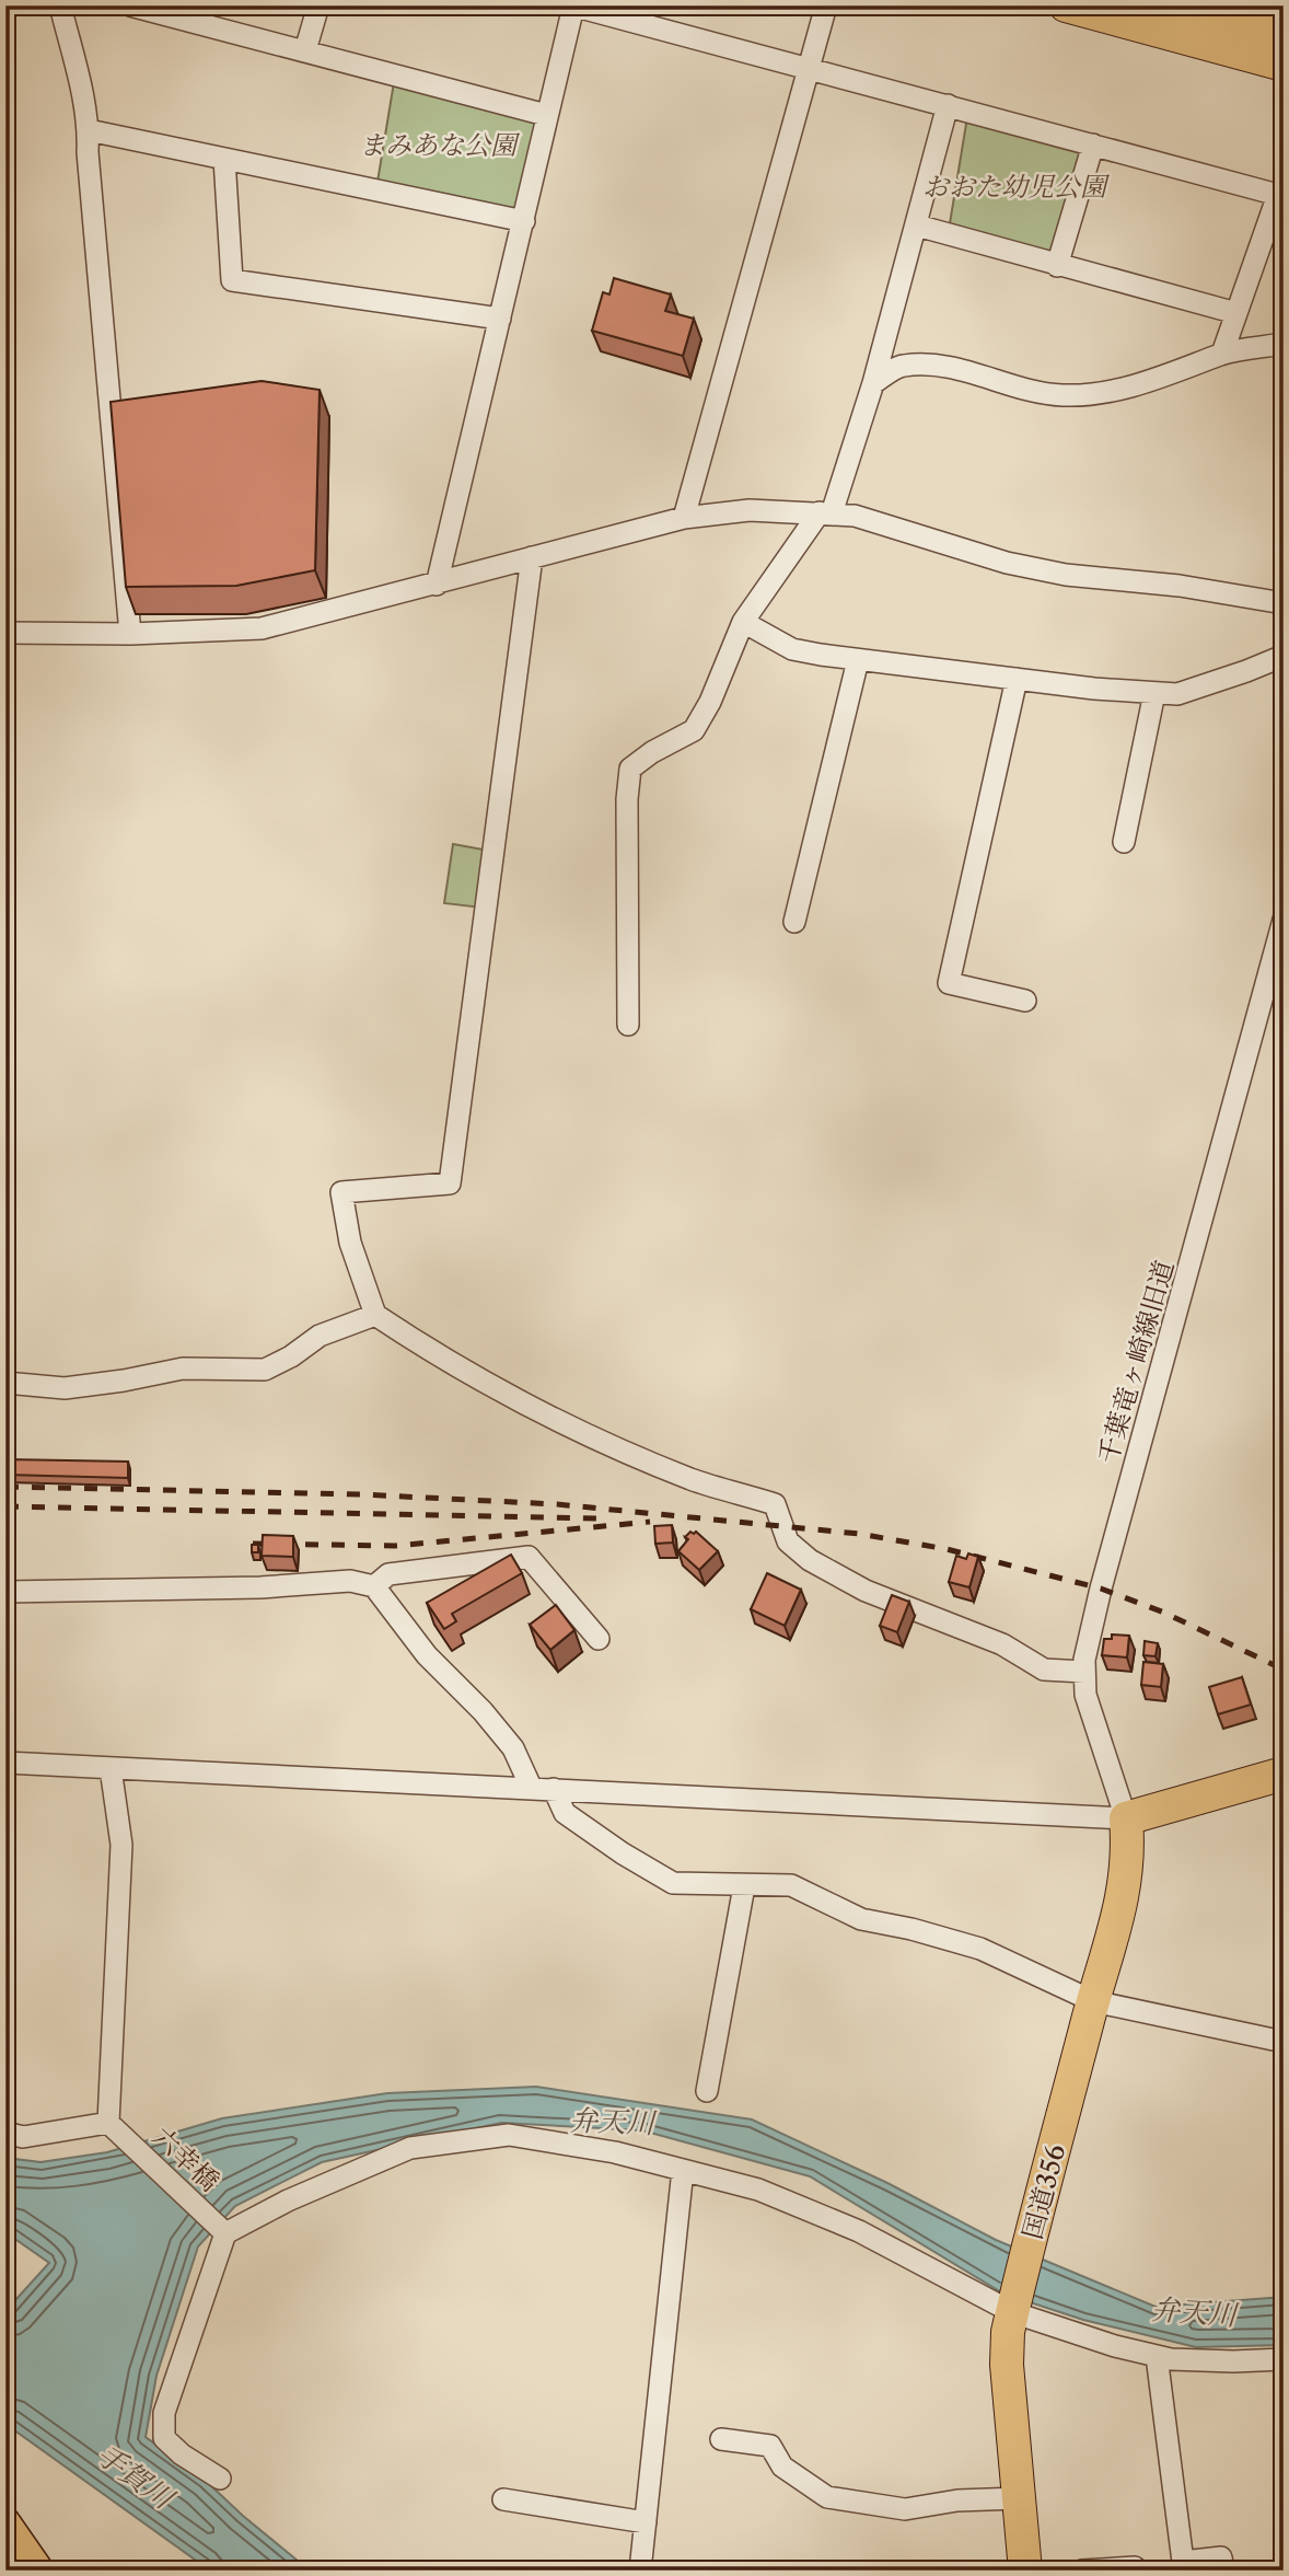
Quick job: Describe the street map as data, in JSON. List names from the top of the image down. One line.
{"streets":{"highway":["国道356"],"street":["千葉竜ヶ崎線旧道","六幸橋"]},"crossings":[["千葉竜ヶ崎線旧道","国道356"]],"water":["弁天川","手賀川"],"parks":["まみあな公園","おおた幼児公園"]}
